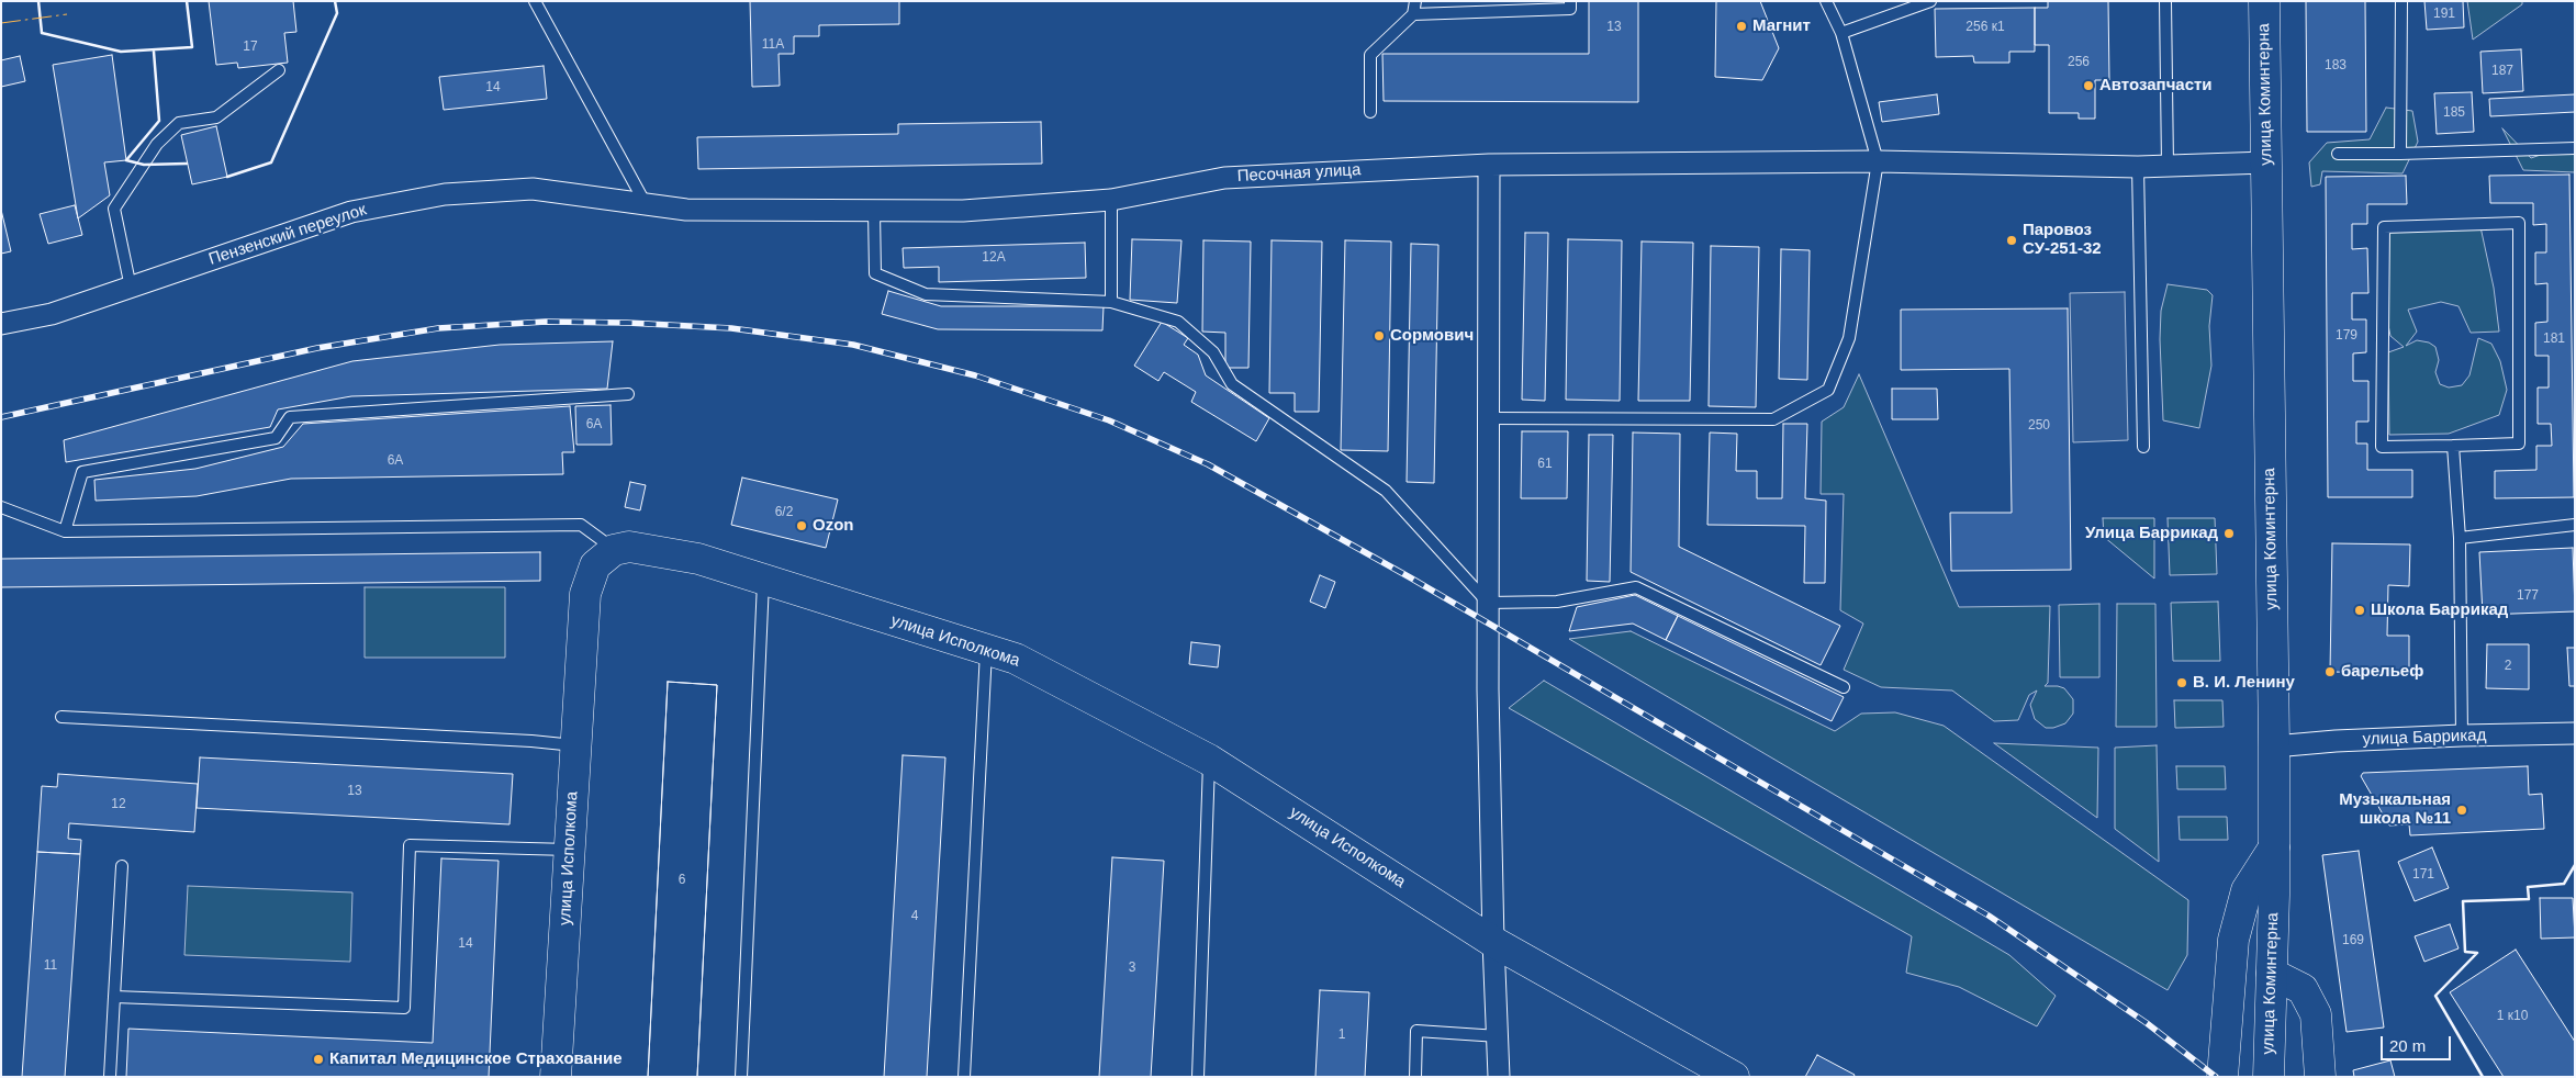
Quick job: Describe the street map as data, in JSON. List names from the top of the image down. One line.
{"streets":{"street":["улица Коминтерна","Песочная улица","Пензенский переулок","улица Исполкома","улица Баррикад"]},"crossings":[["улица Коминтерна","Песочная улица"],["улица Коминтерна","улица Баррикад"],["Песочная улица","Пензенский переулок"]],"places":["Магнит","Автозапчасти","Паровоз СУ-251-32","Сормович","Ozon","Улица Баррикад","Школа Баррикад","барельеф","В. И. Ленину","Музыкальная школа №11","Капитал Медицинское Страхование"],"house_numbers":["191","13","256 к1","11А","17","256","183","187","14","185","12А","179","181","6А","250","6А","61","6/2","177","2","13","12","171","6","4","169","14","11","3","1 к10","1"],"scale_bar":"20 m"}
